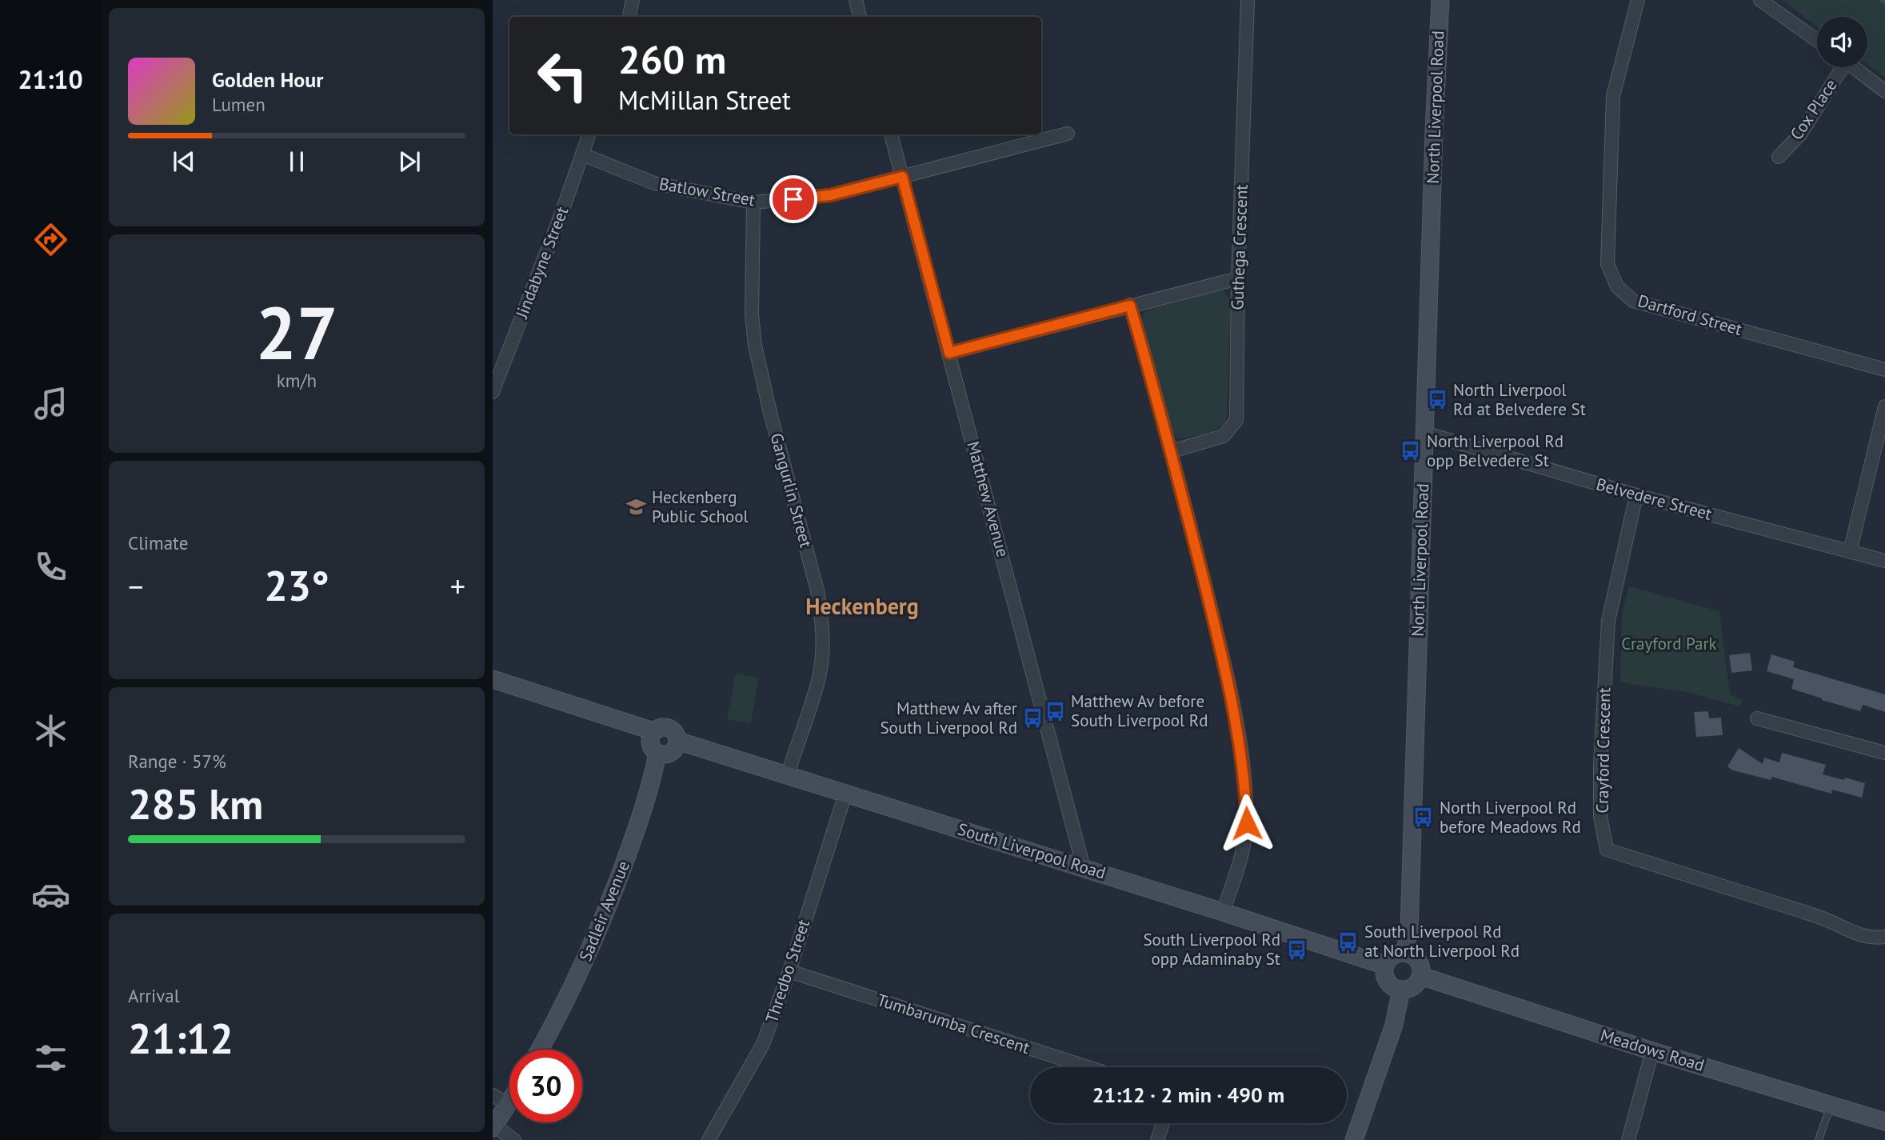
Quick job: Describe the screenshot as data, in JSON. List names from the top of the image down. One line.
{"streets":{"main road":["North Liverpool Road","South Liverpool Road","Sadleir Avenue","Meadows Road"],"street":["Cox Place","Batlow Street","Guthega Crescent","Jindabyne Street","Dartford Street","Gangurlin Street","Matthew Avenue","Belvedere Street","Crayford Crescent","Thredbo Street","Tumbarumba Crescent"]},"crossings":[["North Liverpool Road","Belvedere Street"],["North Liverpool Road","South Liverpool Road"],["North Liverpool Road","Meadows Road"],["Batlow Street","Jindabyne Street"],["Batlow Street","Gangurlin Street"],["Batlow Street","Matthew Avenue"],["Gangurlin Street","South Liverpool Road"],["Matthew Avenue","South Liverpool Road"],["Belvedere Street","Crayford Crescent"],["South Liverpool Road","Sadleir Avenue"],["South Liverpool Road","Thredbo Street"],["South Liverpool Road","Meadows Road"],["Thredbo Street","Tumbarumba Crescent"]],"districts":["Heckenberg"],"parks":["Crayford Park"],"places":{"bus stop":["North Liverpool Rd at Belvedere St","North Liverpool Rd opp Belvedere St","Matthew Av before South Liverpool Rd","Matthew Av after South Liverpool Rd","North Liverpool Rd before Meadows Rd","South Liverpool Rd at North Liverpool Rd","South Liverpool Rd opp Adaminaby St"],"school or university":["Heckenberg Public School"]},"page":{"tabs":"21:10","turn":["260 m","McMillan Street"],"song":["Golden Hour","Lumen"],"tile":[["27","km/h"],"Climate",["Range · 57%","285 km"],["Arrival","21:12"]],"heat":["−","23°","+"],"limit":"30","trip":"21:12 · 2 min · 490 m"}}
